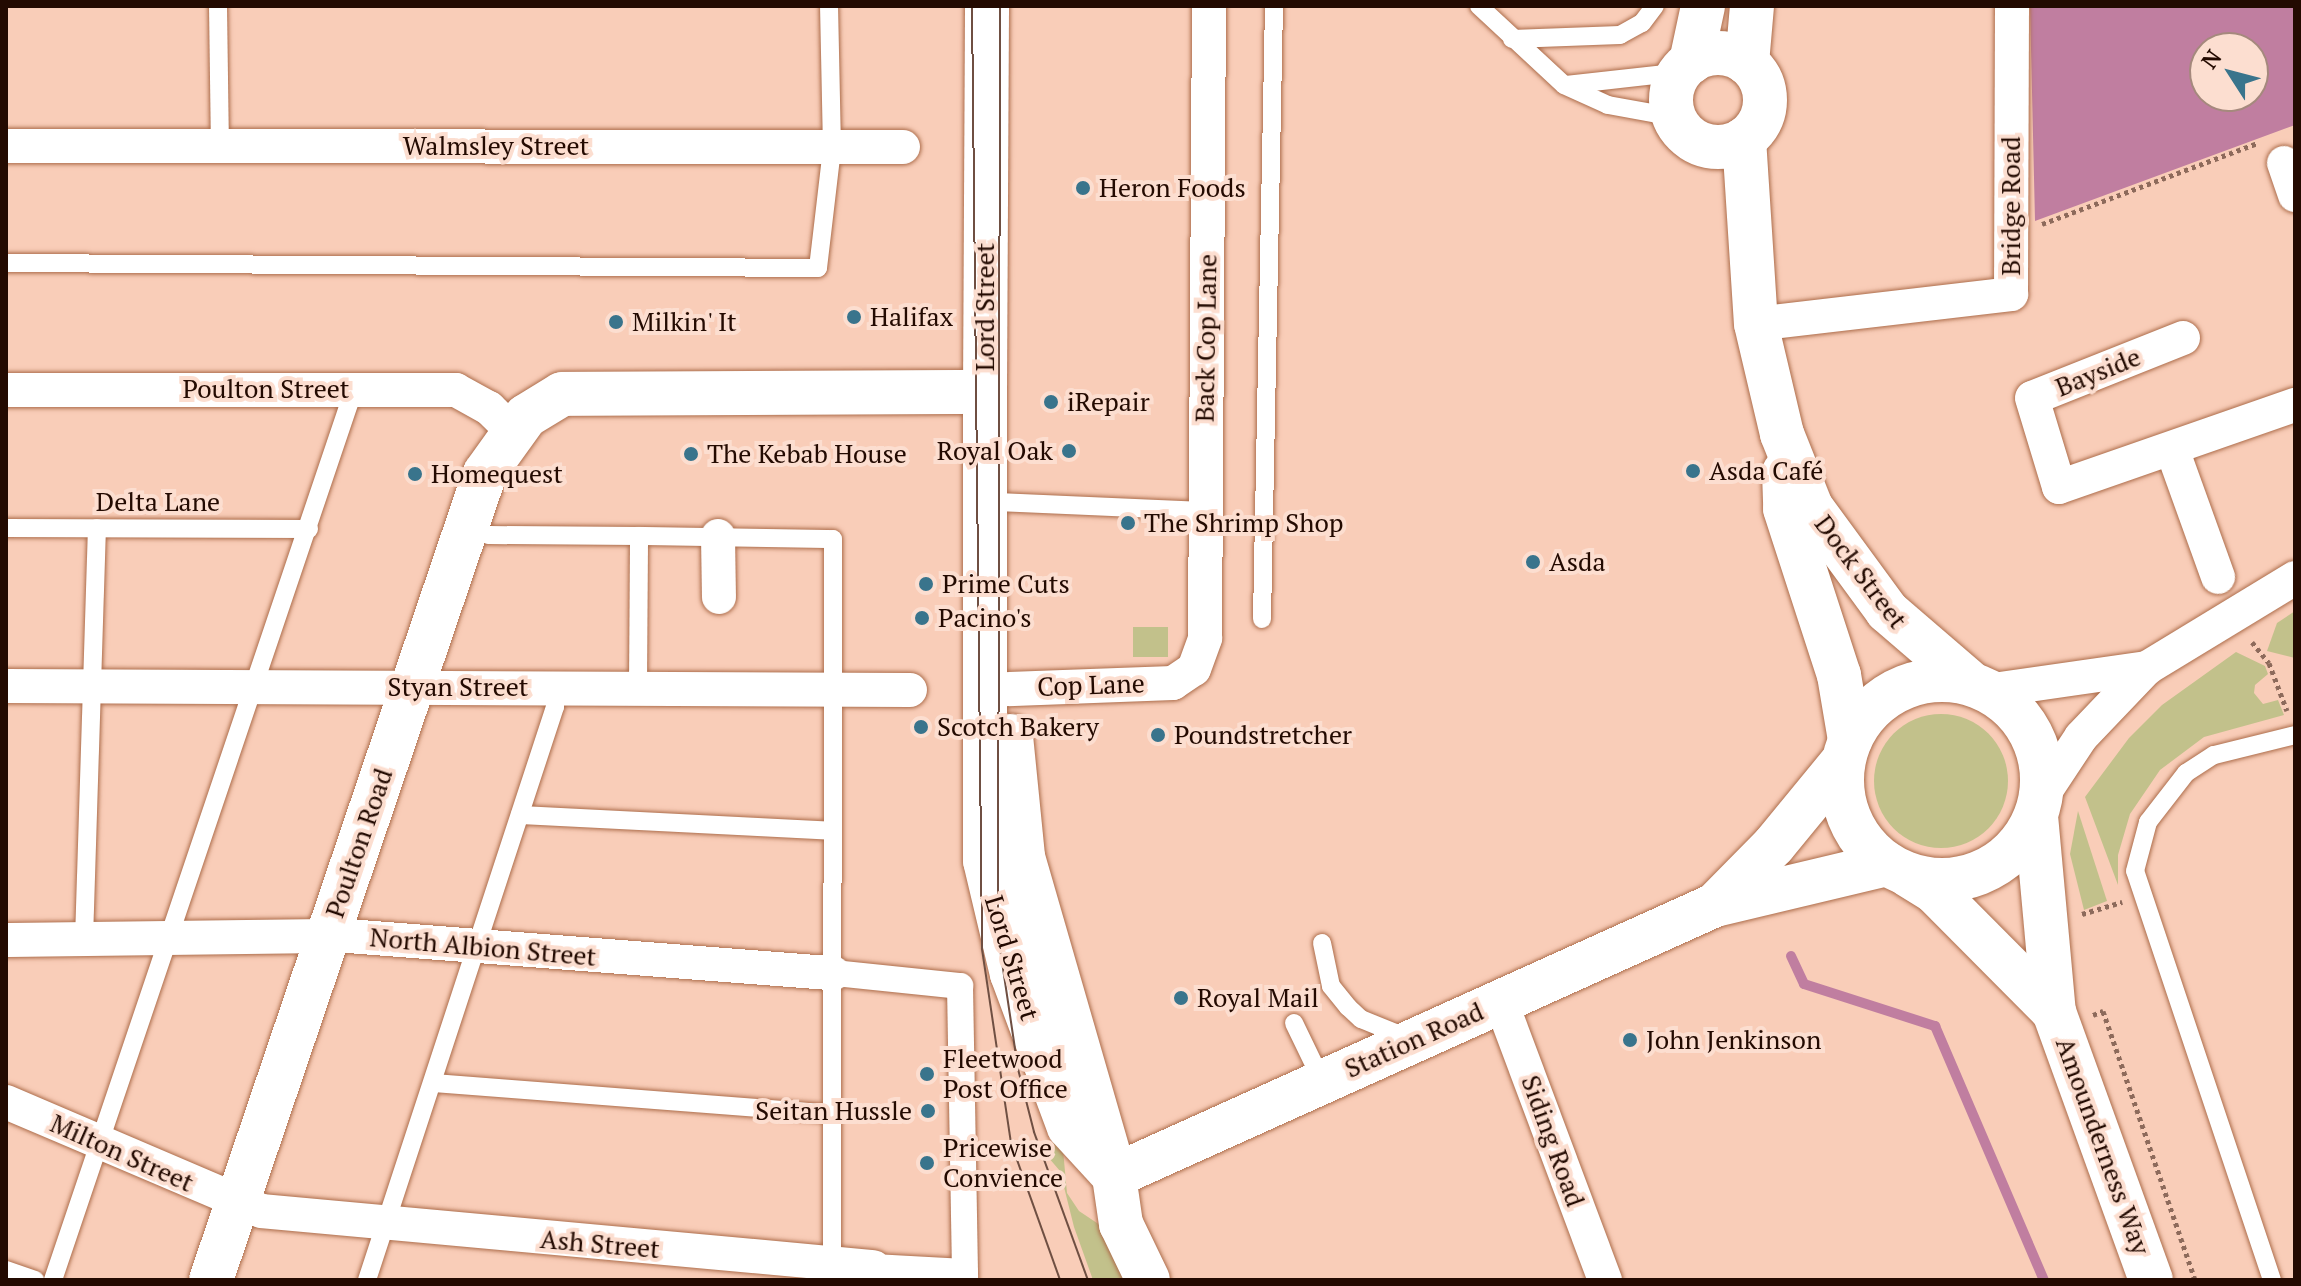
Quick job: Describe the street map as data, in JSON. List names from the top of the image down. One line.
{"streets":{"main road":["Lord Street","Dock Street","Poulton Road","Station Road","Amounderness Way"],"street":["Walmsley Street","Bridge Road","Back Cop Lane","Bayside","Poulton Street","Cop Lane","Styan Street","North Albion Street","Siding Road","Milton Street","Ash Street"],"lane":["Delta Lane"]},"crossings":[["Bridge Road","Dock Street"],["Lord Street","Cop Lane"],["Lord Street","Station Road"],["Back Cop Lane","Cop Lane"],["Poulton Street","Poulton Road"],["Dock Street","Station Road"],["Dock Street","Amounderness Way"],["Styan Street","Poulton Road"],["Poulton Road","North Albion Street"],["Poulton Road","Milton Street"],["Poulton Road","Ash Street"],["North Albion Street","Ash Street"],["Station Road","Siding Road"],["Station Road","Amounderness Way"],["Milton Street","Ash Street"]],"places":["Heron Foods","Halifax","Milkin' It","iRepair","Royal Oak","The Kebab House","Asda Café","Homequest","The Shrimp Shop","Asda","Prime Cuts","Pacino's","Scotch Bakery","Poundstretcher","Royal Mail","John Jenkinson","Fleetwood Post Office","Seitan Hussle","Pricewise Convience"],"north":"top left"}
